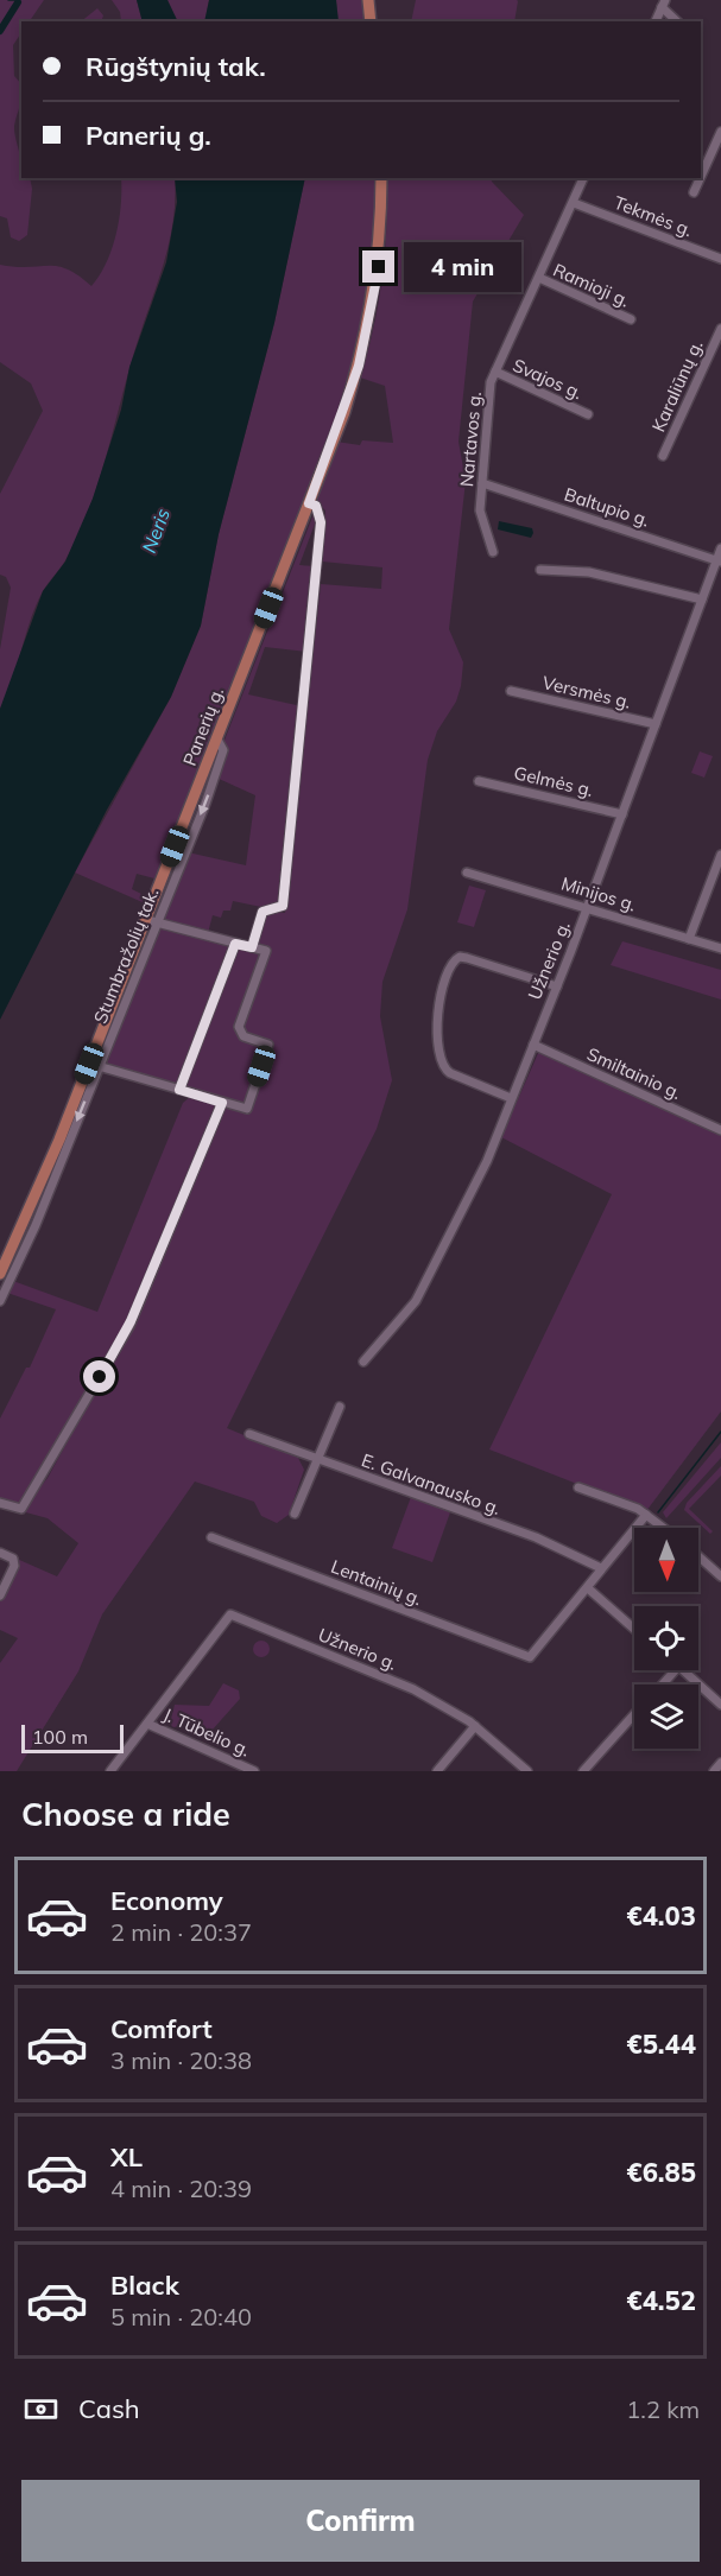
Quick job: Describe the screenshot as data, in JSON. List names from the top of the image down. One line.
{"streets":{"main road":["Panerių g."],"street":["Tekmės g.","Ramioji g.","Svajos g.","Karaliūnų g.","Nartavos g.","Baltupio g.","Versmės g.","Gelmės g.","Minijos g.","Užnerio g.","Smiltainio g.","E. Galvanausko g.","Lentainių g.","J. Tūbelio g."]},"crossings":[["Tekmės g.","Nartavos g."],["Ramioji g.","Nartavos g."],["Svajos g.","Nartavos g."],["Nartavos g.","Baltupio g."],["Baltupio g.","Užnerio g."],["Versmės g.","Užnerio g."],["Gelmės g.","Užnerio g."],["Minijos g.","Užnerio g."],["Užnerio g.","Smiltainio g."],["Užnerio g.","J. Tūbelio g."]],"water":["Neris"],"scale_bar":"100 m","north":"bottom","page":{"banner":["Rūgštynių tak.","Panerių g."],"bubble":"4 min","scale":"100 m","heading":"Choose a ride","list":[{"name":"Economy","note":"2 min · 20:37","value":"€4.03"},{"name":"Comfort","note":"3 min · 20:38","value":"€5.44"},{"name":"XL","note":"4 min · 20:39","value":"€6.85"},{"name":"Black","note":"5 min · 20:40","value":"€4.52"}],"pay":["Cash","1.2 km"],"buttons":"Confirm"}}
